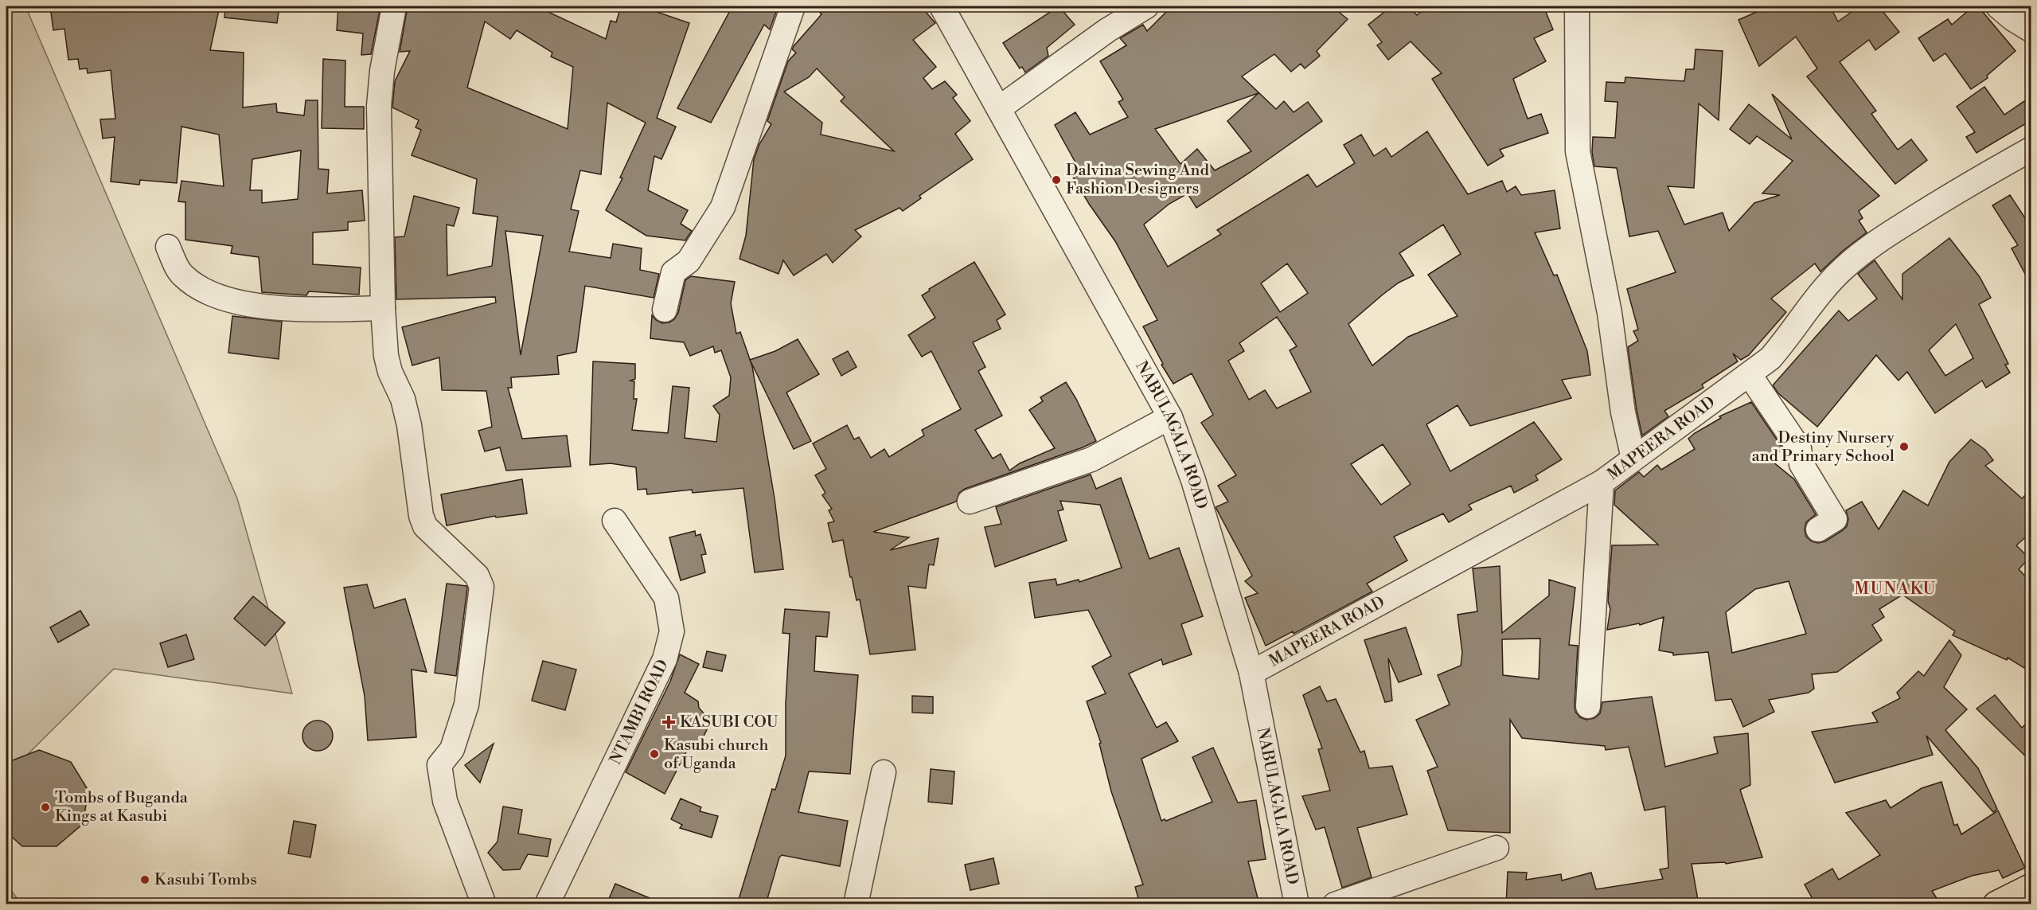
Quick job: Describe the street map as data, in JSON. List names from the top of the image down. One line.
{"streets":{"street":["NABULAGALA ROAD","MAPEERA ROAD","NTAMBI ROAD"]},"crossings":[["NABULAGALA ROAD","MAPEERA ROAD"]],"districts":["MUNAKU"],"places":{"other":["Dalvina Sewing And Fashion Designers","Destiny Nursery and Primary School","Kasubi church of Uganda","Tombs of Buganda Kings at Kasubi","Kasubi Tombs"],"health":["KASUBI COU"]}}
